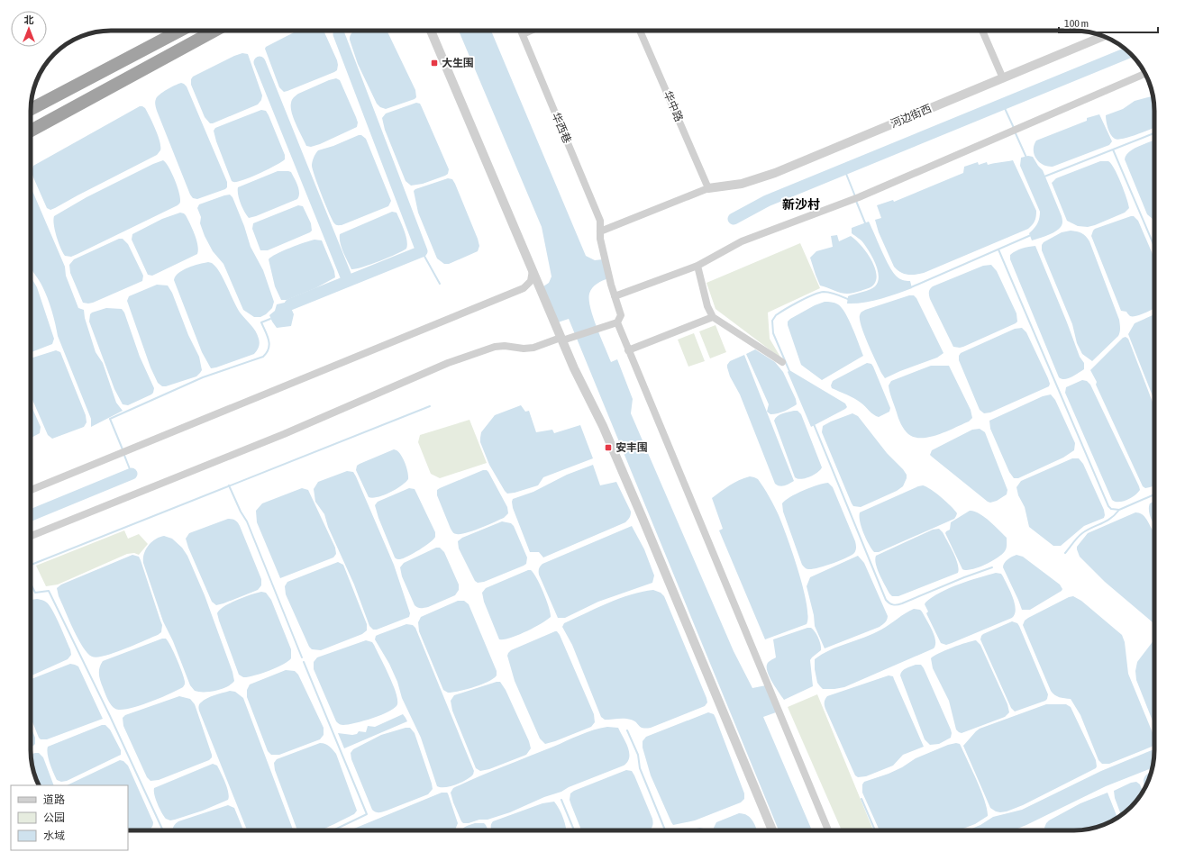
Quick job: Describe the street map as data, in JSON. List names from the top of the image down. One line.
{"streets":{"street":["华中路","河边街西","华西巷"]},"crossings":[["华中路","河边街西"]],"districts":["新沙村"],"places":{"transit":["大生围","安丰围"]},"legend":["道路","公园","水域"],"scale_bar":"100 m","north":"top"}
